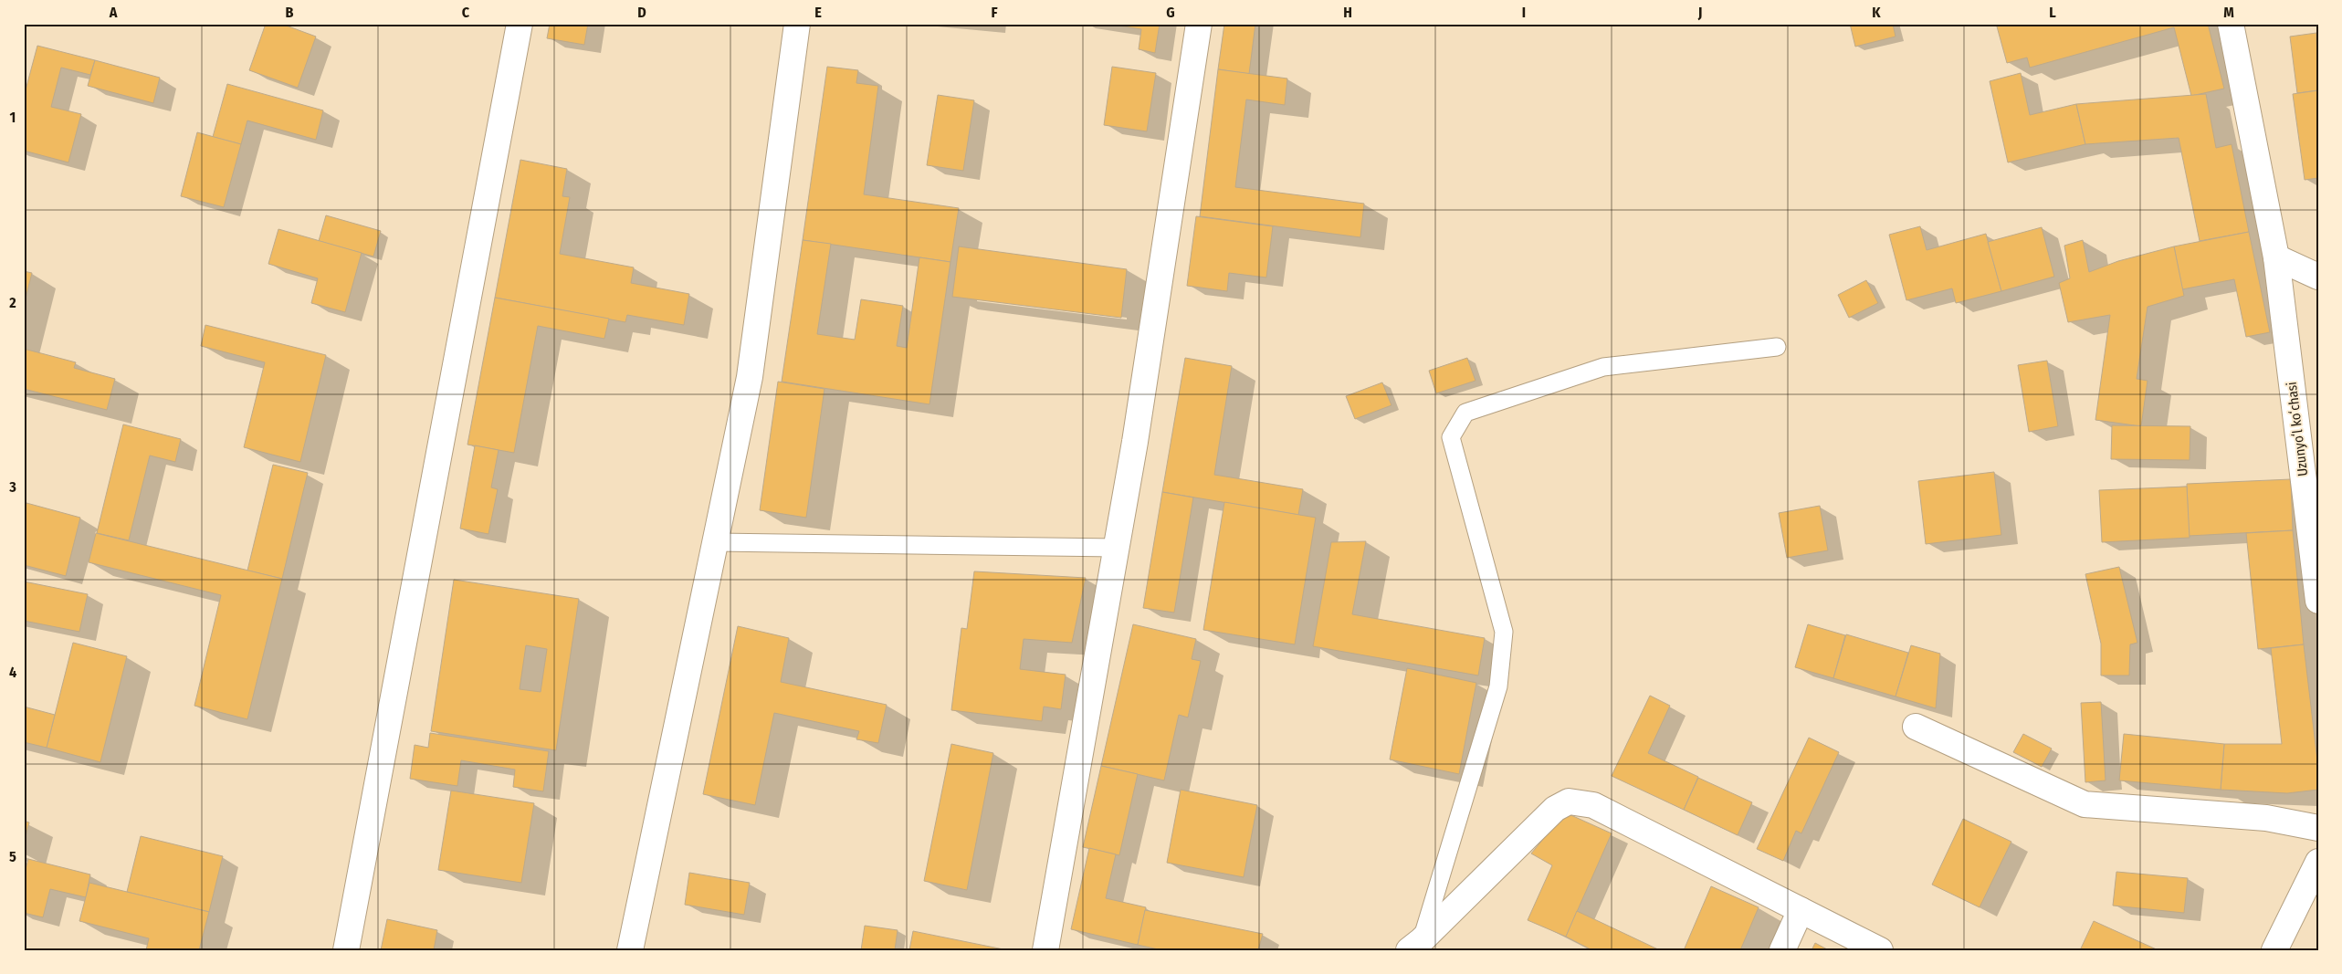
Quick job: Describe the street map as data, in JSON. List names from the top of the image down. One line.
{"streets":{"street":["Uzunyoʻl koʻchasi"]},"grid":{"columns":["A","B","C","D","E","F","G","H","I","J","K","L","M"],"rows":["1","2","3","4","5"]}}
